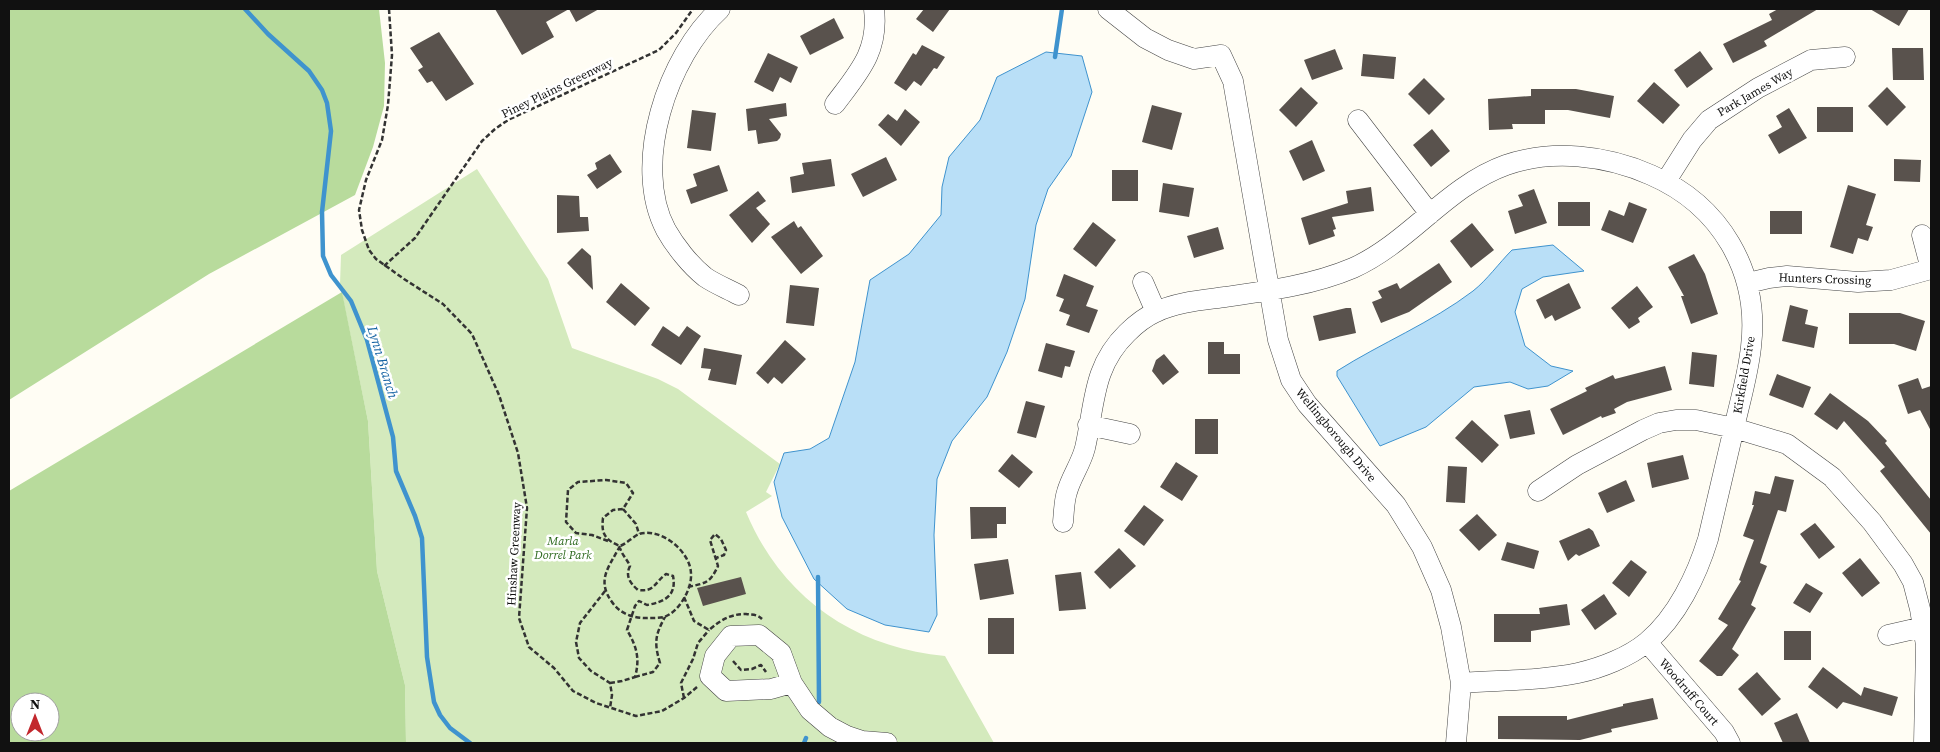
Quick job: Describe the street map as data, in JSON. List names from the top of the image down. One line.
{"streets":{"street":["Park James Way","Hunters Crossing","Kirkfield Drive","Wellingborough Drive","Woodruff Court"],"path":["Piney Plains Greenway","Hinshaw Greenway"]},"crossings":[["Piney Plains Greenway","Hinshaw Greenway"],["Park James Way","Kirkfield Drive"],["Hunters Crossing","Kirkfield Drive"],["Kirkfield Drive","Wellingborough Drive"],["Kirkfield Drive","Woodruff Court"]],"water":["Lynn Branch"],"parks":["Marla Dorrel Park"],"north":"top"}
